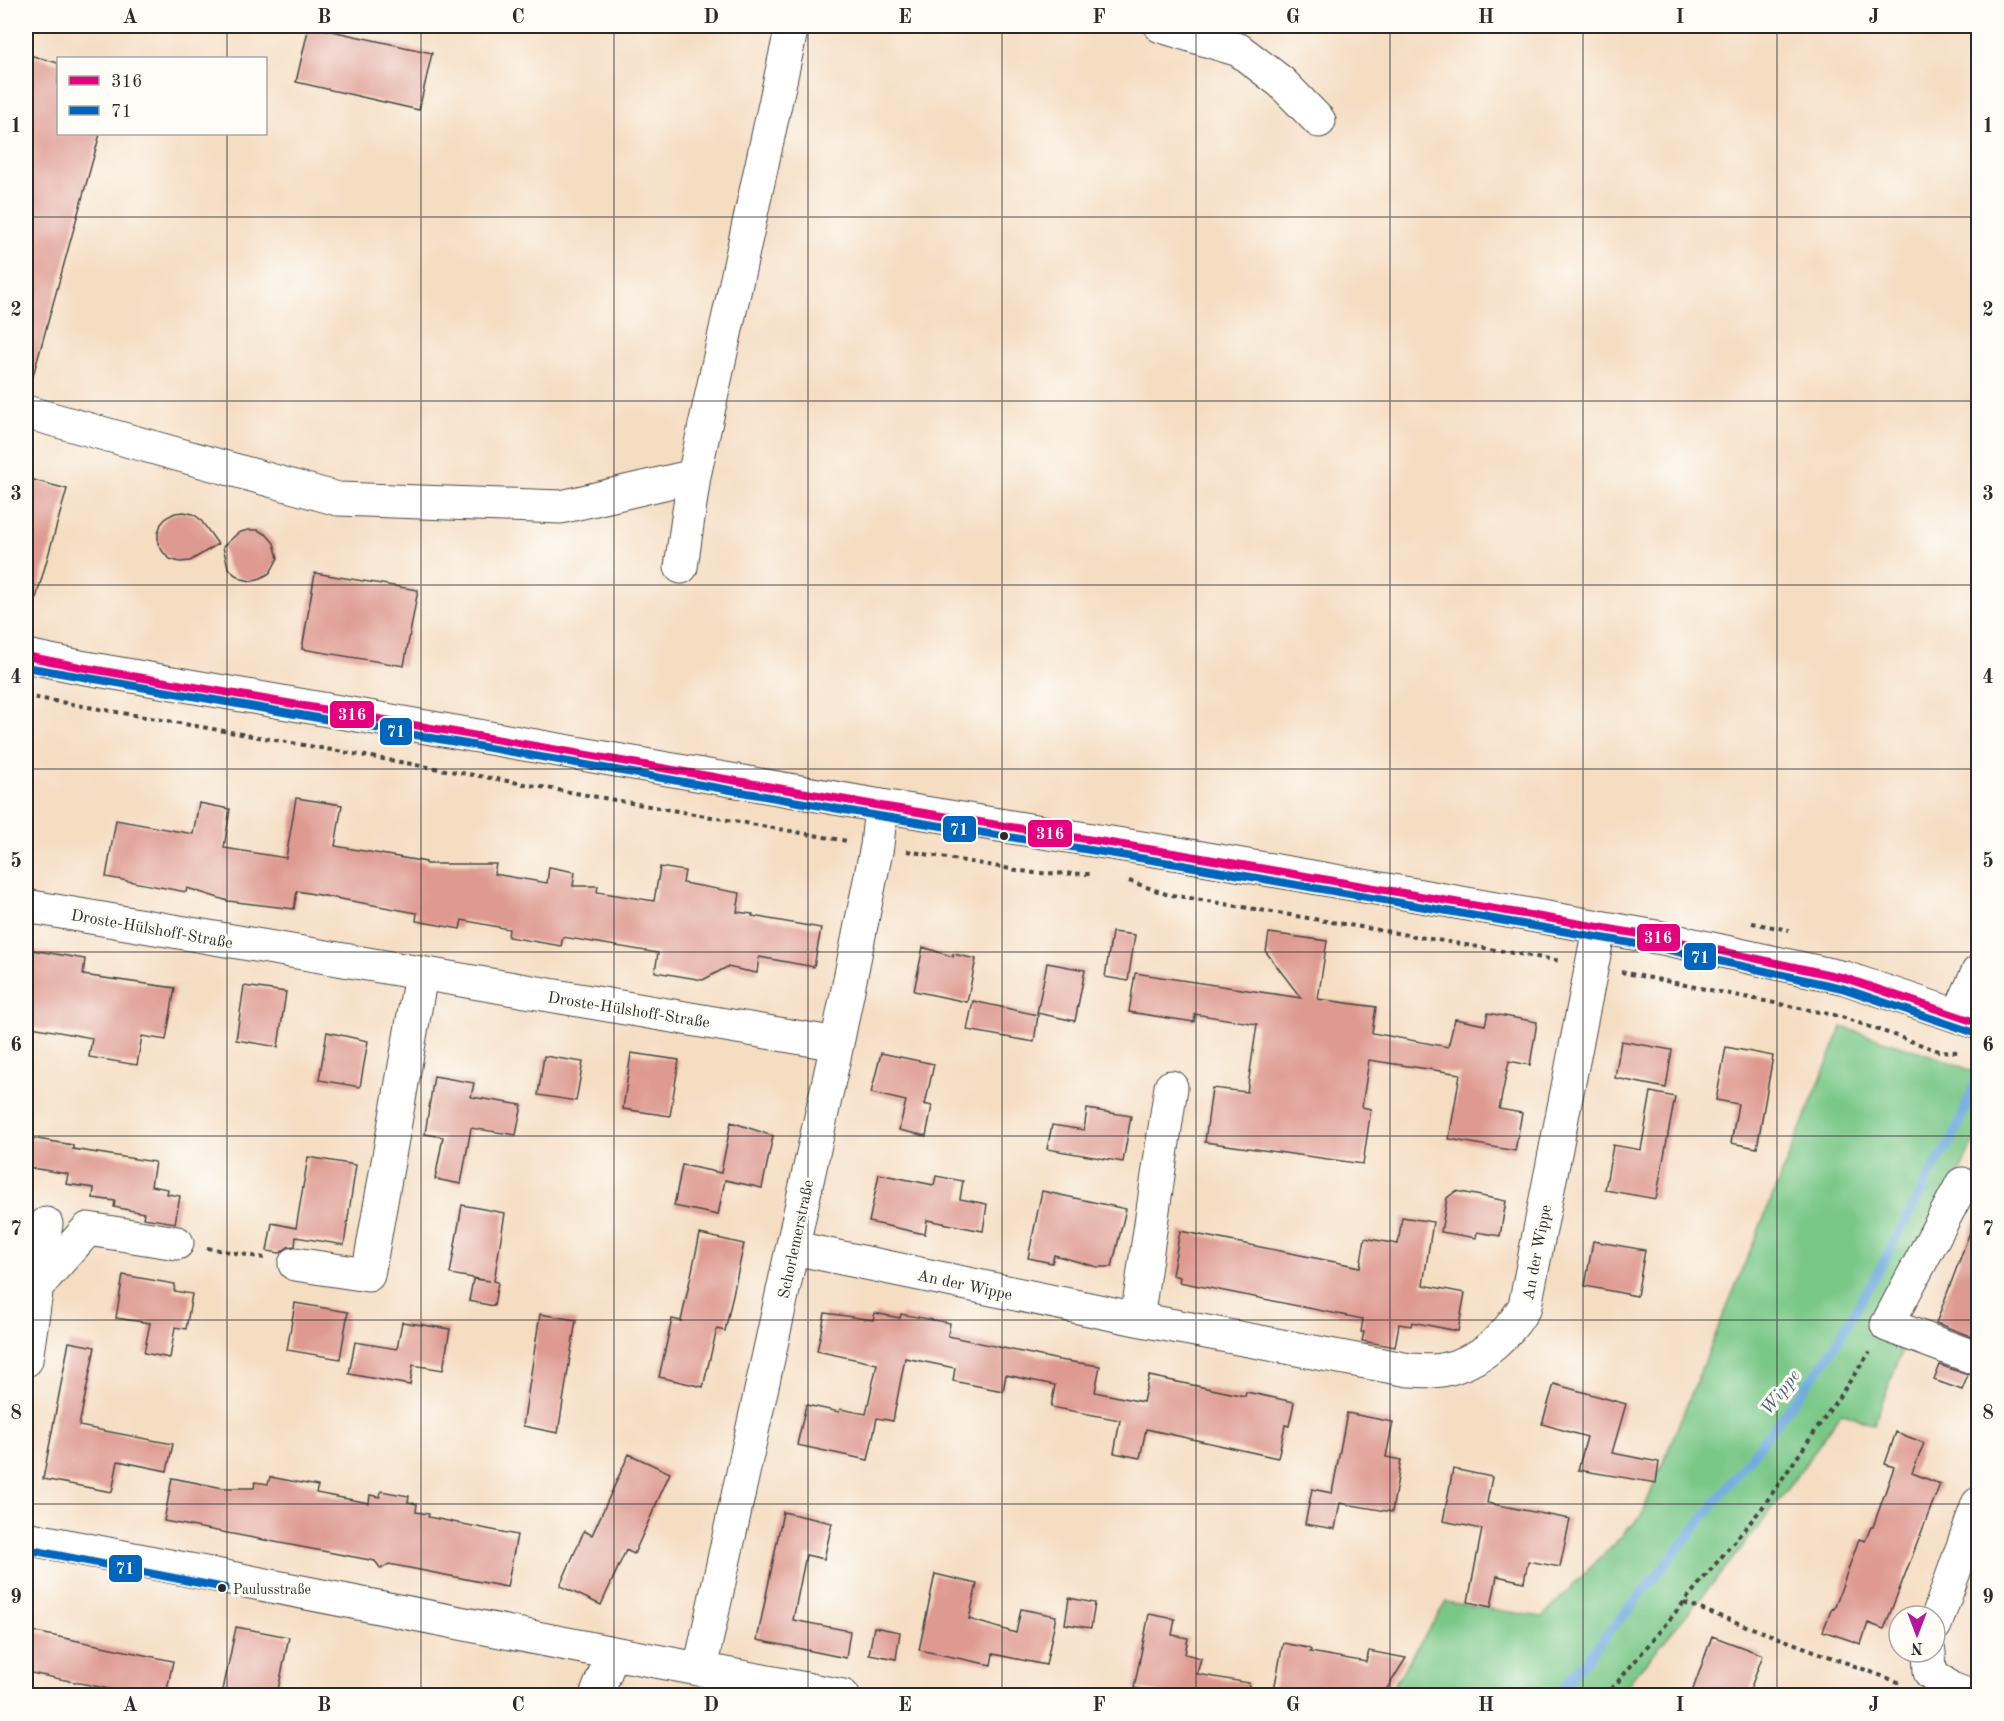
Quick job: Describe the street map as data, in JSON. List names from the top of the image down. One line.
{"streets":{"street":["Droste-Hülshoff-Straße","Schorlemerstraße","An der Wippe"]},"crossings":[["Droste-Hülshoff-Straße","Schorlemerstraße"],["Schorlemerstraße","An der Wippe"]],"water":["Wippe"],"places":["Paulusstraße"],"lines":["transit line 316","transit line 71"],"legend":["316","71"],"north":"bottom","grid":{"columns":["A","B","C","D","E","F","G","H","I","J"],"rows":["1","2","3","4","5","6","7","8","9"]}}
